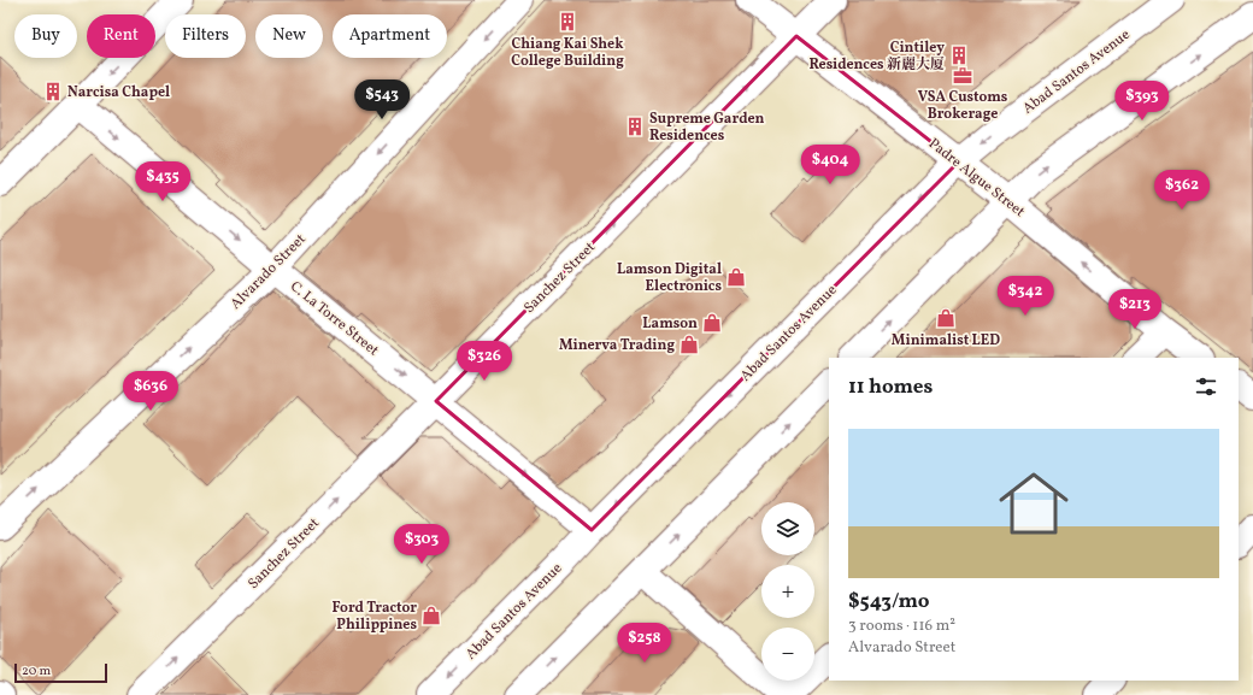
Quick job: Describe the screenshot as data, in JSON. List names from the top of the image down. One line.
{"streets":{"street":["Abad Santos Avenue","Padre Algue Street","Alvarado Street","Sanchez Street","C. La Torre Street"]},"crossings":[["Abad Santos Avenue","Padre Algue Street"],["Abad Santos Avenue","C. La Torre Street"],["Padre Algue Street","Sanchez Street"],["Alvarado Street","C. La Torre Street"],["Sanchez Street","C. La Torre Street"]],"one_way":["Padre Algue Street","Sanchez Street","C. La Torre Street"],"places":{"building":["Chiang Kai Shek College Building","Cintiley Residences 新麗大厦","Narcisa Chapel","Supreme Garden Residences"],"office":["VSA Customs Brokerage"],"shop":["Lamson Digital Electronics","Minimalist LED","Lamson","Minerva Trading","Ford Tractor Philippines"]},"scale_bar":"20 m","page":{"chip":["Buy","Rent","Filters","New","Apartment"],"price":["$543","$393","$404","$435","$362","$342","$213","$326","$636","$303","$258"],"heading":"11 homes","list":[{"name":"$543/mo","note":"3 rooms · 116 m² · Alvarado Street"}],"map_buttons":["+","−"],"scale":"20 m"}}
